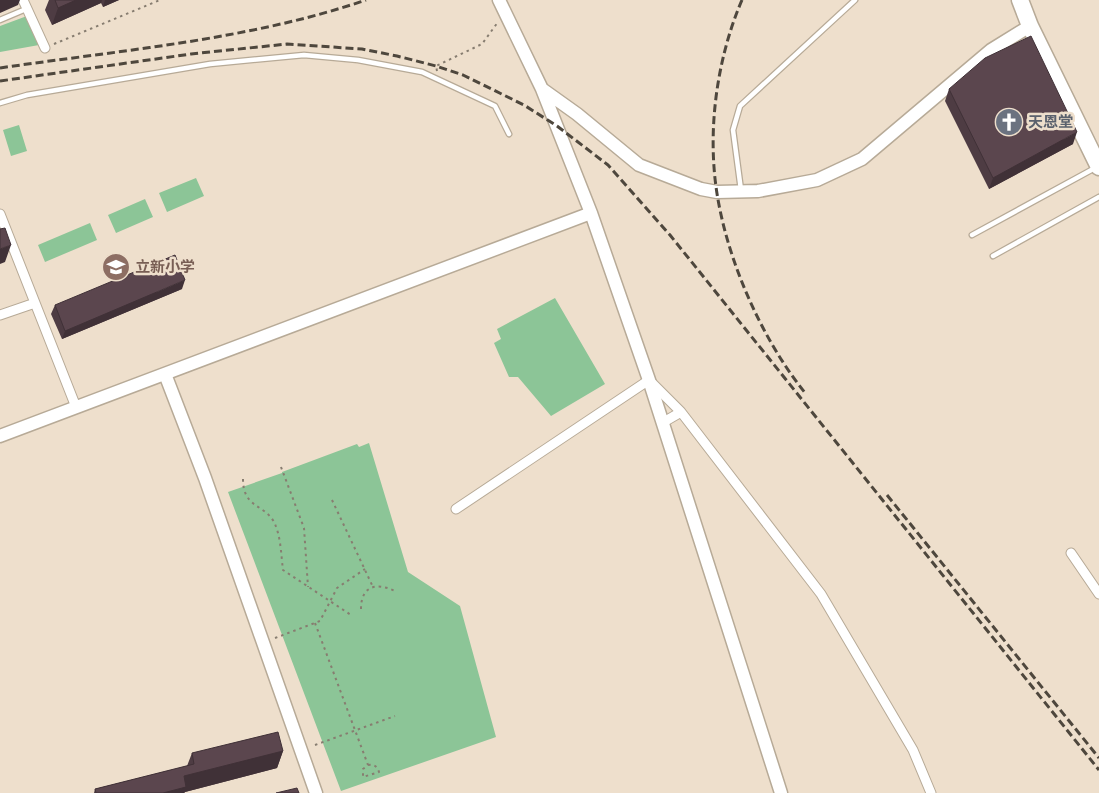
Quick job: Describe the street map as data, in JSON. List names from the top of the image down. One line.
{"places":{"church":["天恩堂"],"school or university":["立新小学"]}}
